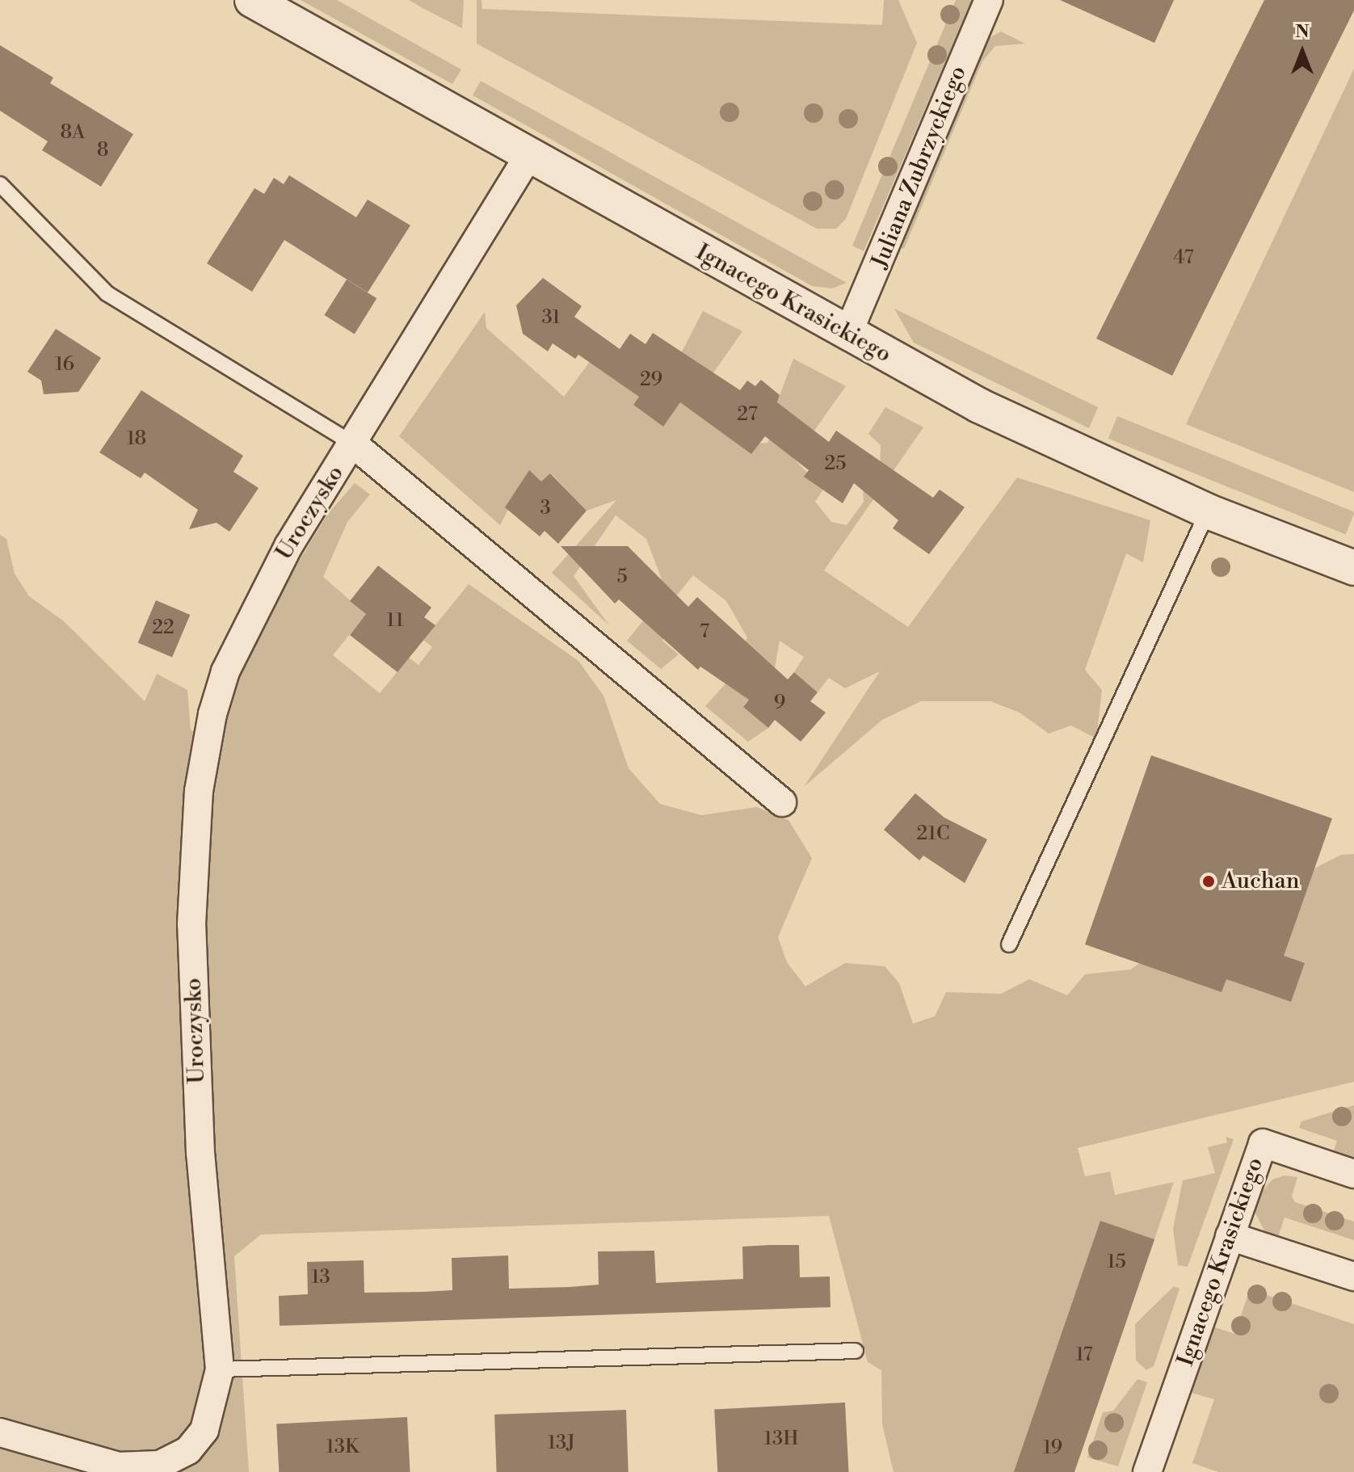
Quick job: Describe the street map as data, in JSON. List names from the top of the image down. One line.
{"streets":{"street":["Juliana Zubrzyckiego","Ignacego Krasickiego","Uroczysko"]},"crossings":[["Juliana Zubrzyckiego","Ignacego Krasickiego"],["Ignacego Krasickiego","Uroczysko"]],"places":["Auchan"],"house_numbers":["8A","8","47","31","16","29","27","18","25","3","5","11","22","7","9","21C","15","13","17","13H","13J","13K","19"],"north":"top"}
